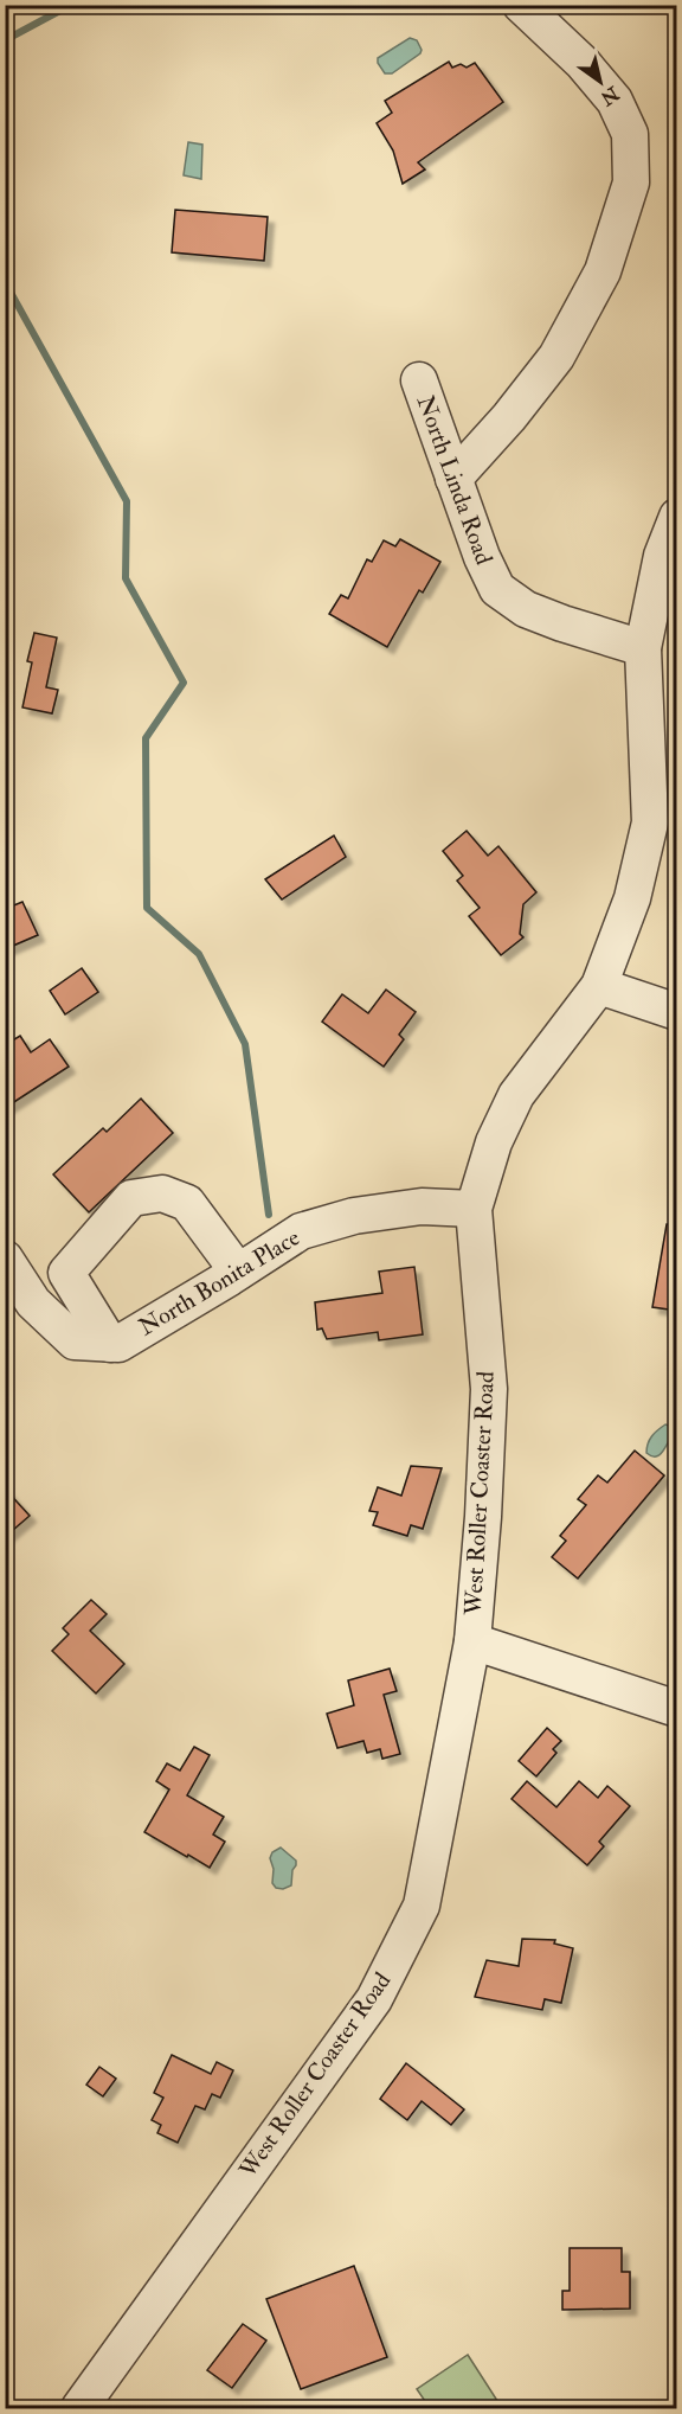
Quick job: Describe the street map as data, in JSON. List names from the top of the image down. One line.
{"streets":{"street":["North Linda Road","North Bonita Place","West Roller Coaster Road"]},"crossings":[["North Linda Road","West Roller Coaster Road"],["North Bonita Place","West Roller Coaster Road"]],"north":"bottom right"}
